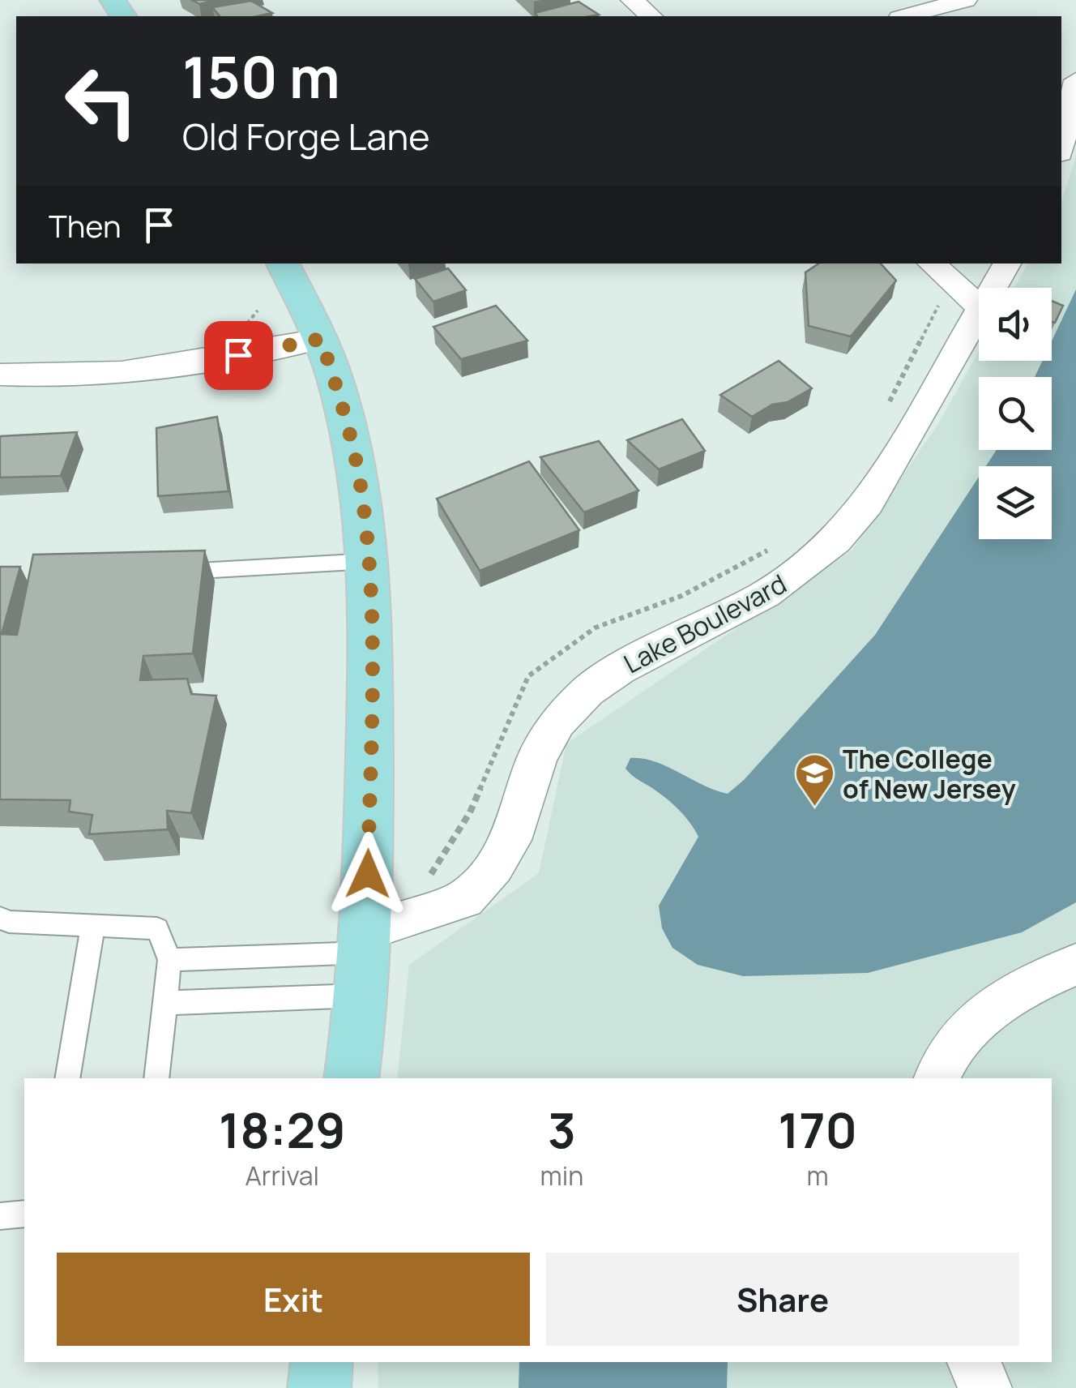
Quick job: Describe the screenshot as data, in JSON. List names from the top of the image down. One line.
{"streets":{"street":["Lake Boulevard"]},"places":{"school or university":["The College of New Jersey"]},"page":{"turn":["150 m","Old Forge Lane"],"then":"Then","eta":["18:29","Arrival","3","min","170","m"],"buttons":["Exit","Share"]}}
